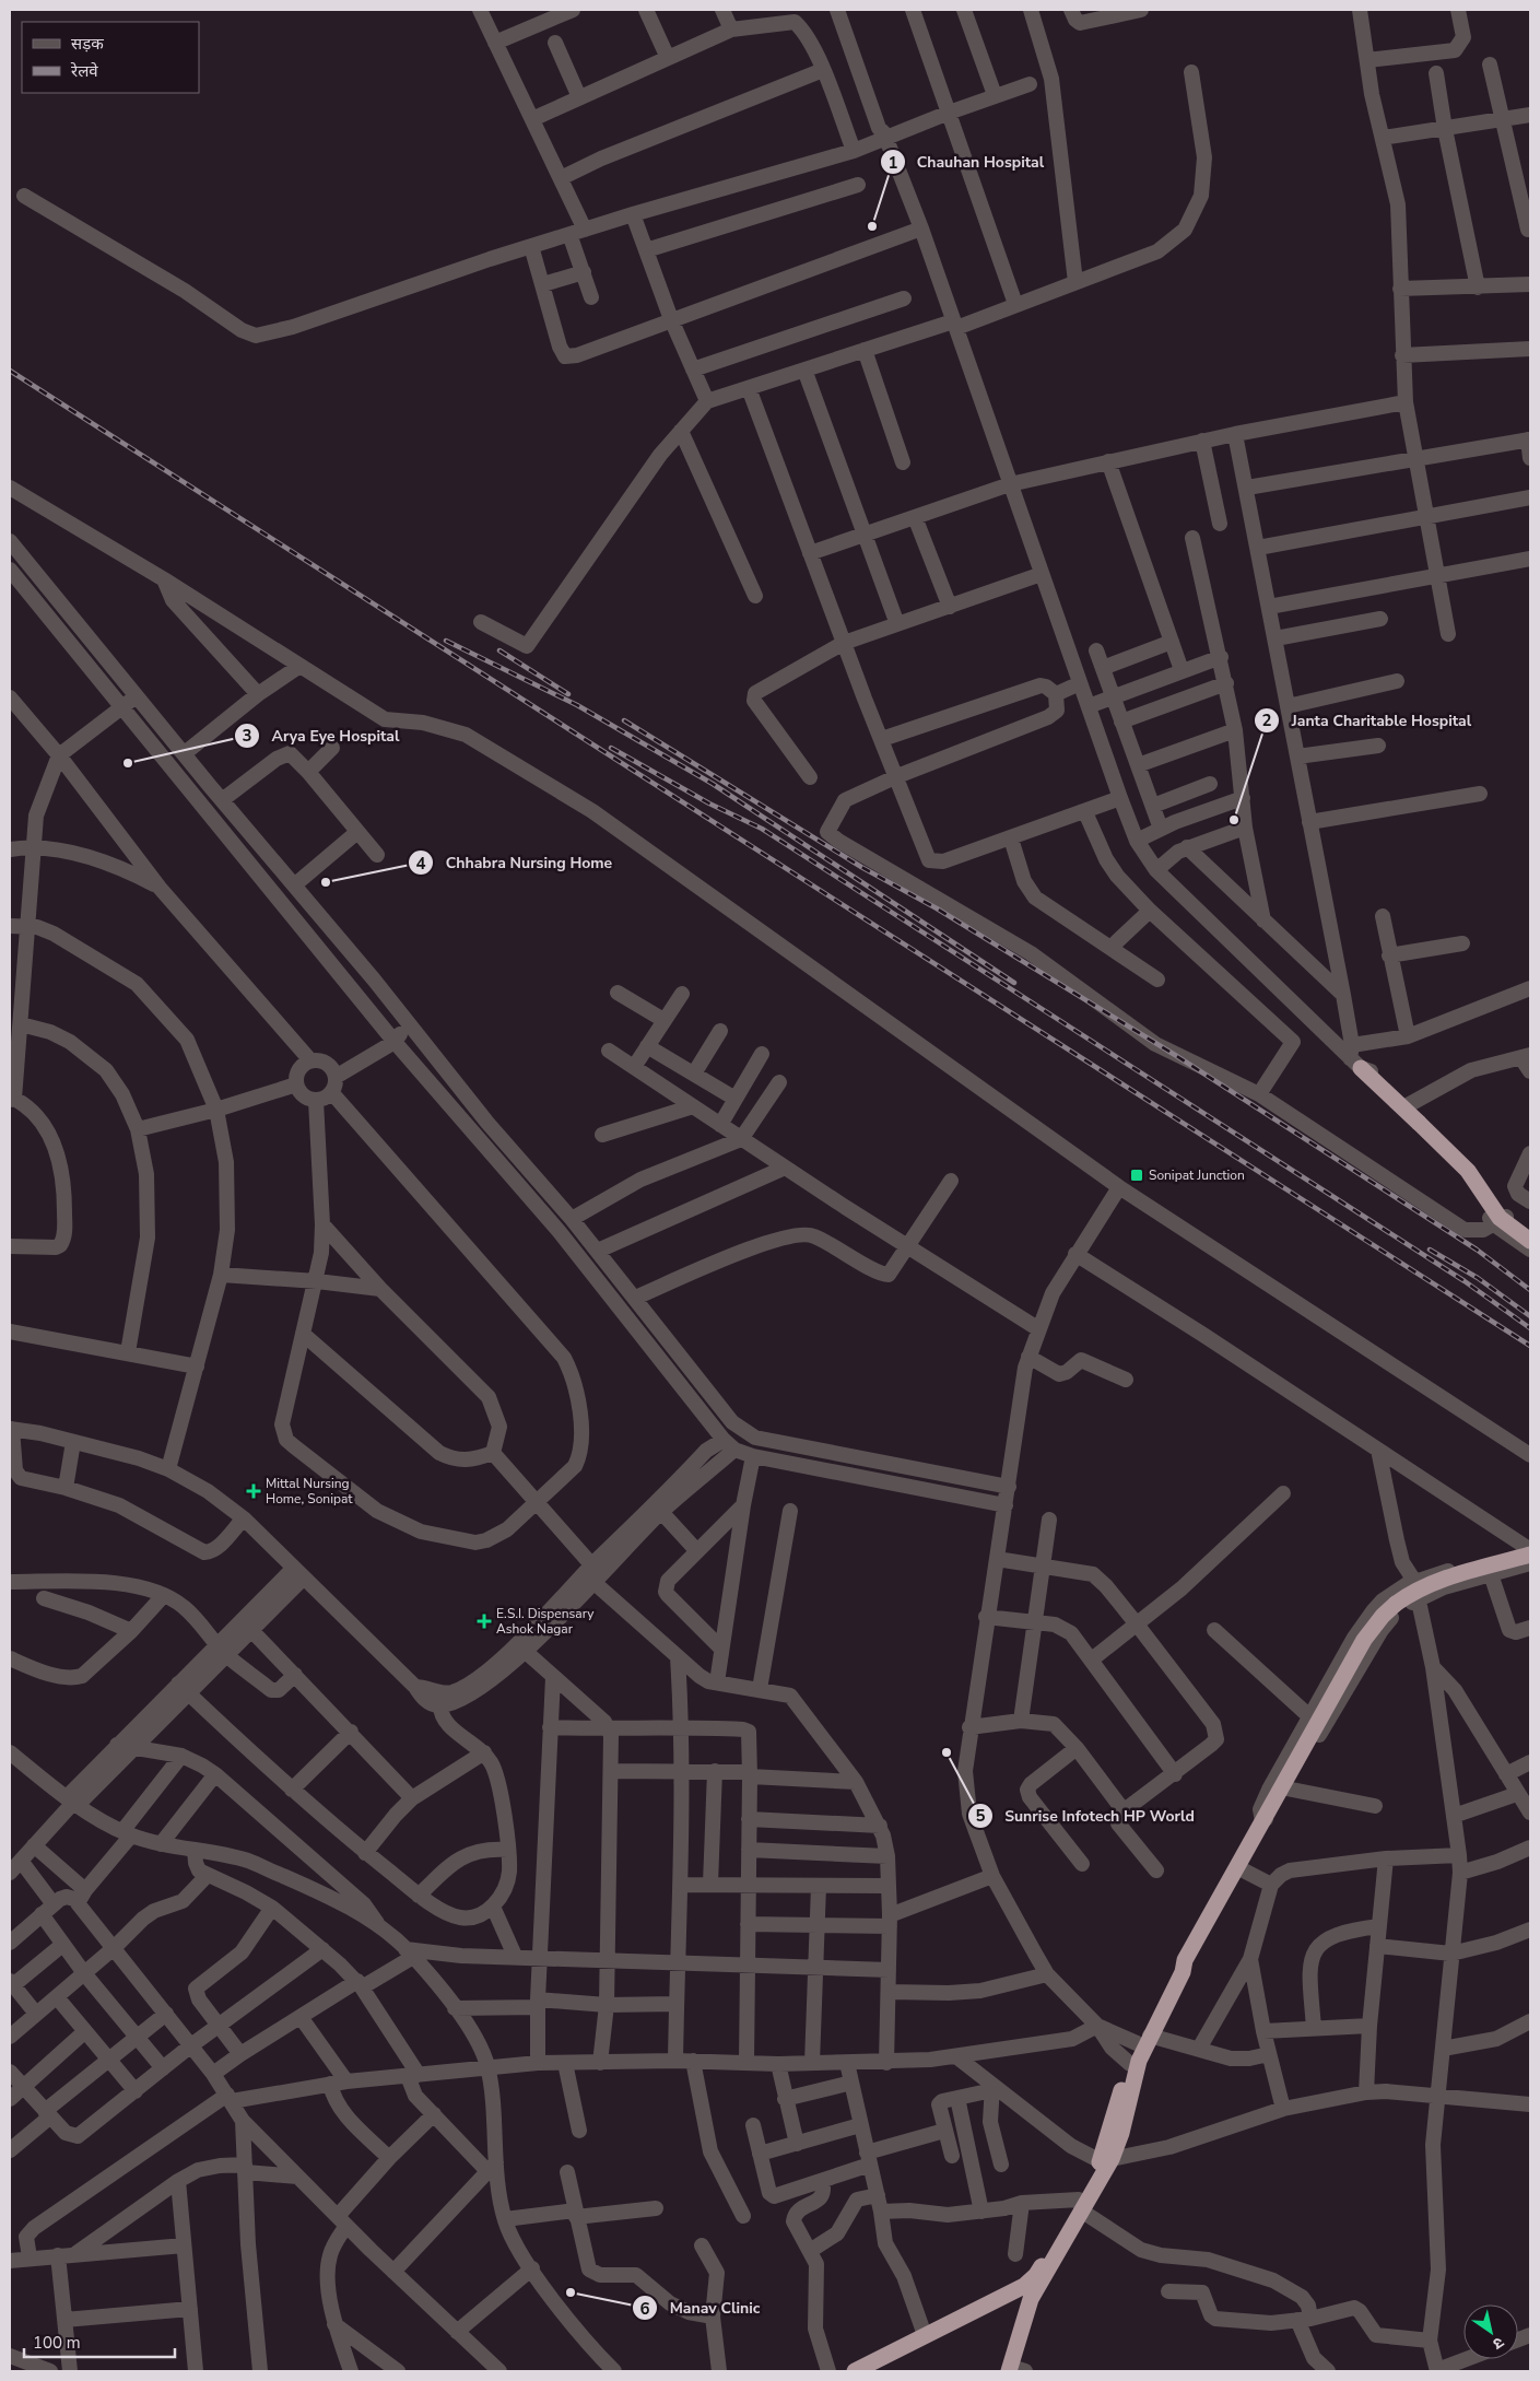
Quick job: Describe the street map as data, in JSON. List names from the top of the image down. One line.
{"places":{"other":["Chauhan Hospital","Arya Eye Hospital","Janta Charitable Hospital","Chhabra Nursing Home","Sunrise Infotech HP World","Manav Clinic"],"transit":["Sonipat Junction"],"health":["Mittal Nursing Home, Sonipat","E.S.I. Dispensary Ashok Nagar"]},"legend":["सड़क","रेलवे"],"scale_bar":"100 m","north":"bottom right"}
